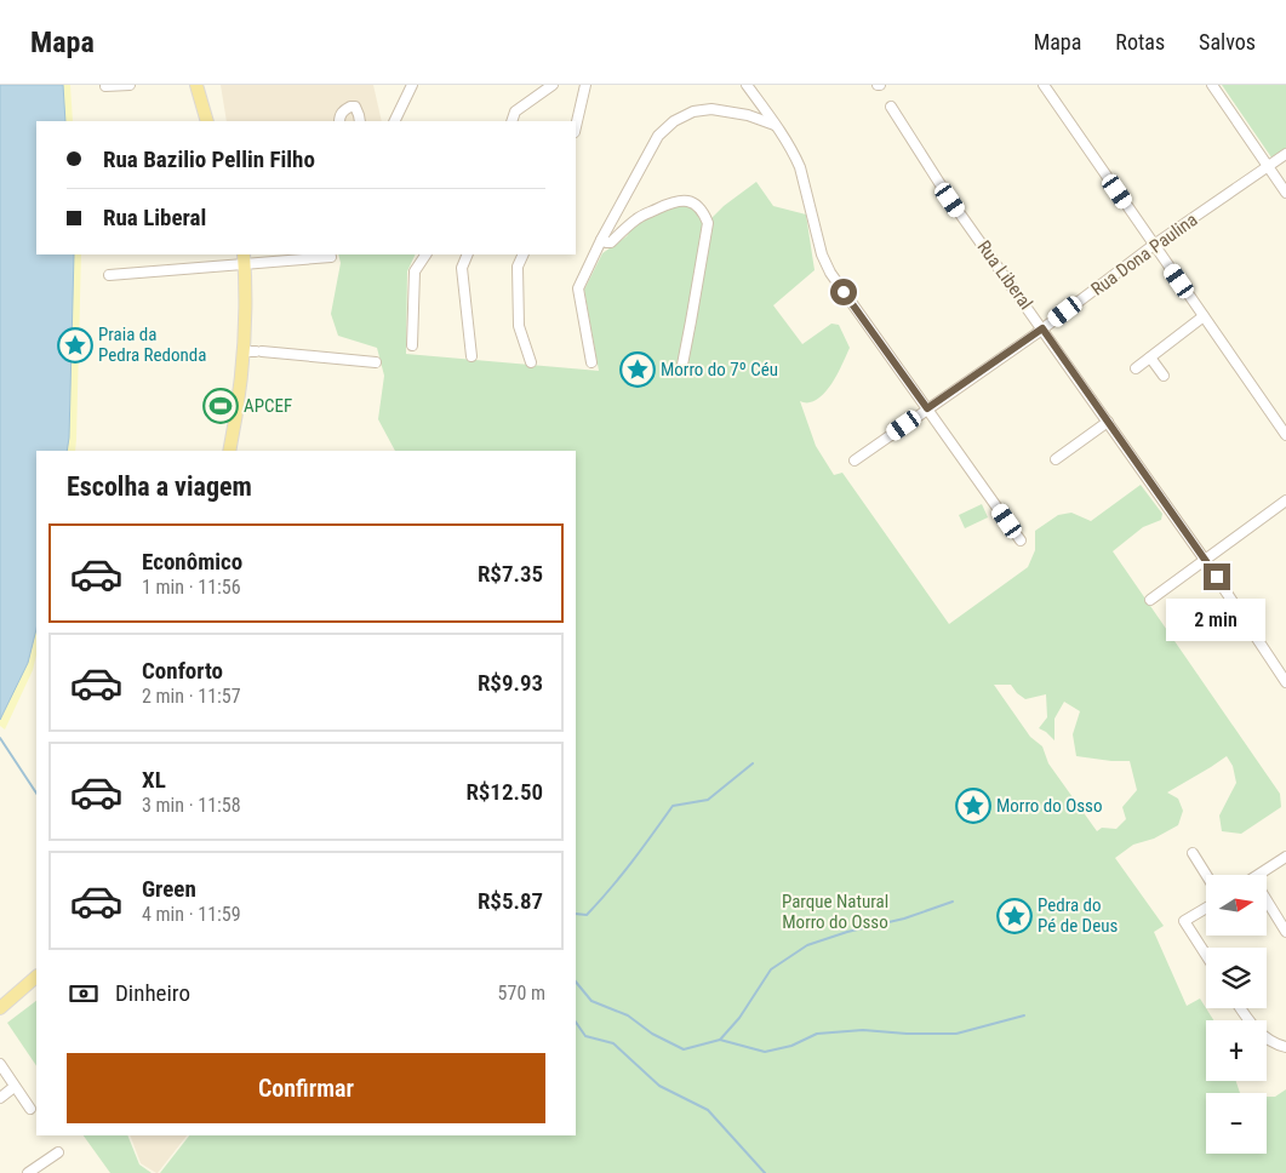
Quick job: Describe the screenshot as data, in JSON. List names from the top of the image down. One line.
{"streets":{"street":["Rua Dona Paulina","Rua Liberal"]},"crossings":[["Rua Dona Paulina","Rua Liberal"]],"parks":["Parque Natural Morro do Osso"],"places":{"place":["Praia da Pedra Redonda","Morro do 7º Céu","Morro do Osso","Pedra do Pé de Deus"],"sports":["APCEF"]},"north":"right","page":{"header":"Mapa","nav":["Mapa","Rotas","Salvos"],"banner":["Rua Bazilio Pellin Filho","Rua Liberal"],"heading":"Escolha a viagem","list":[{"name":"Econômico","note":"1 min · 11:56","value":"R$7.35"},{"name":"Conforto","note":"2 min · 11:57","value":"R$9.93"},{"name":"XL","note":"3 min · 11:58","value":"R$12.50"},{"name":"Green","note":"4 min · 11:59","value":"R$5.87"}],"bubble":"2 min","map_buttons":["+","−"],"pay":["Dinheiro","570 m"],"buttons":"Confirmar"}}
